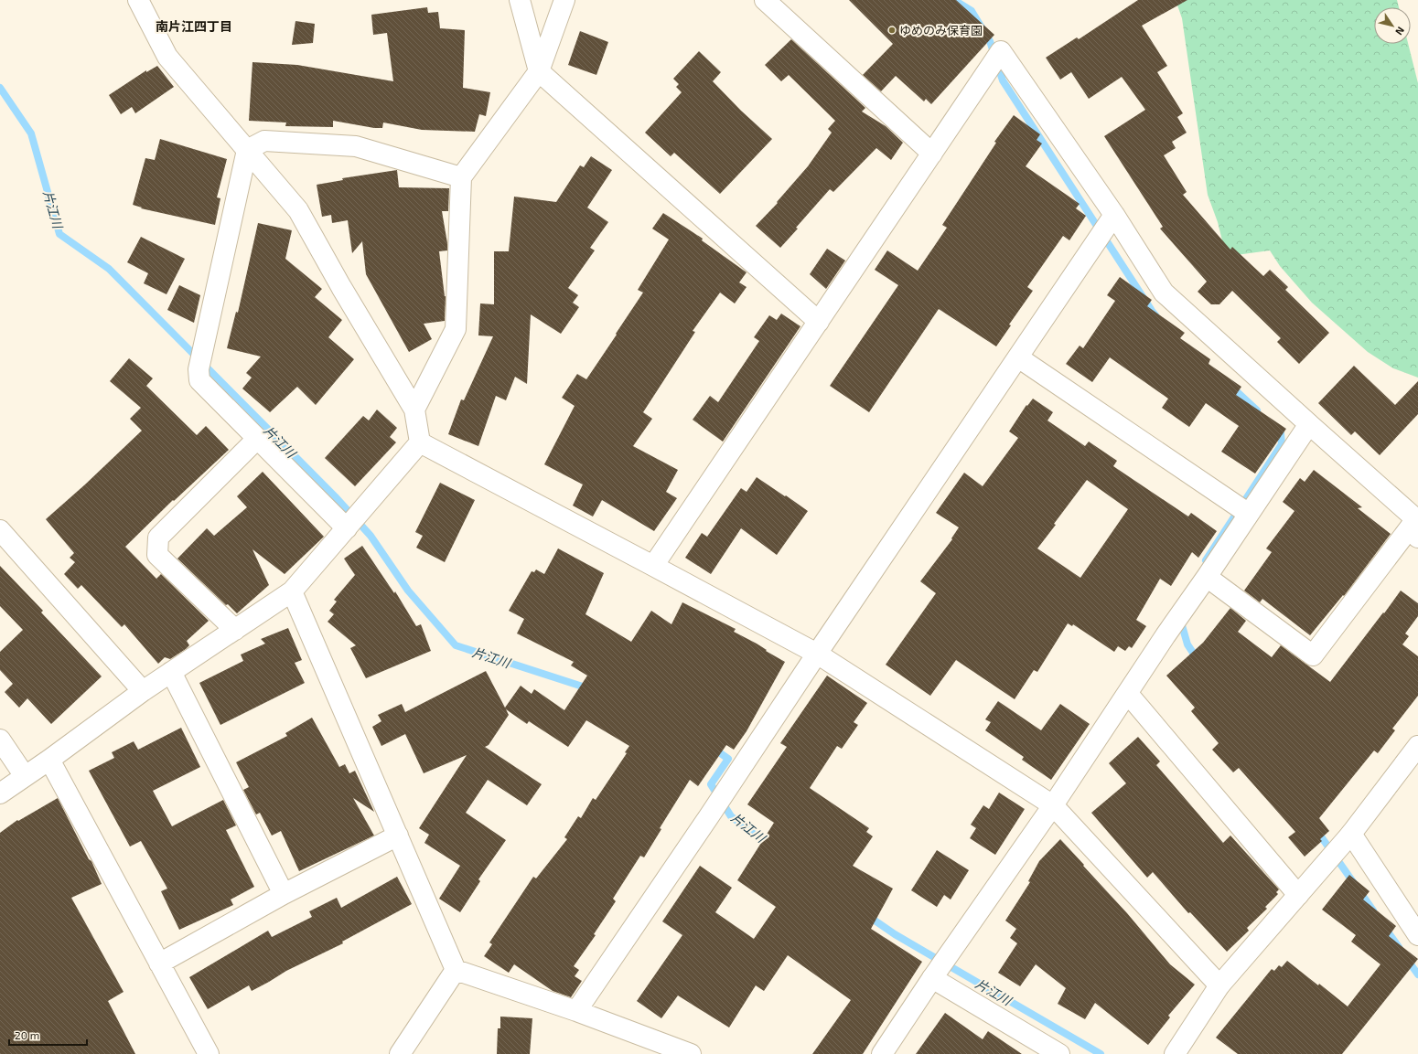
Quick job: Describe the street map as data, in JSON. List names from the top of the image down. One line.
{"districts":["南片江四丁目"],"water":["片江川"],"places":["ゆめのみ保育園"],"scale_bar":"20 m","north":"bottom right"}
